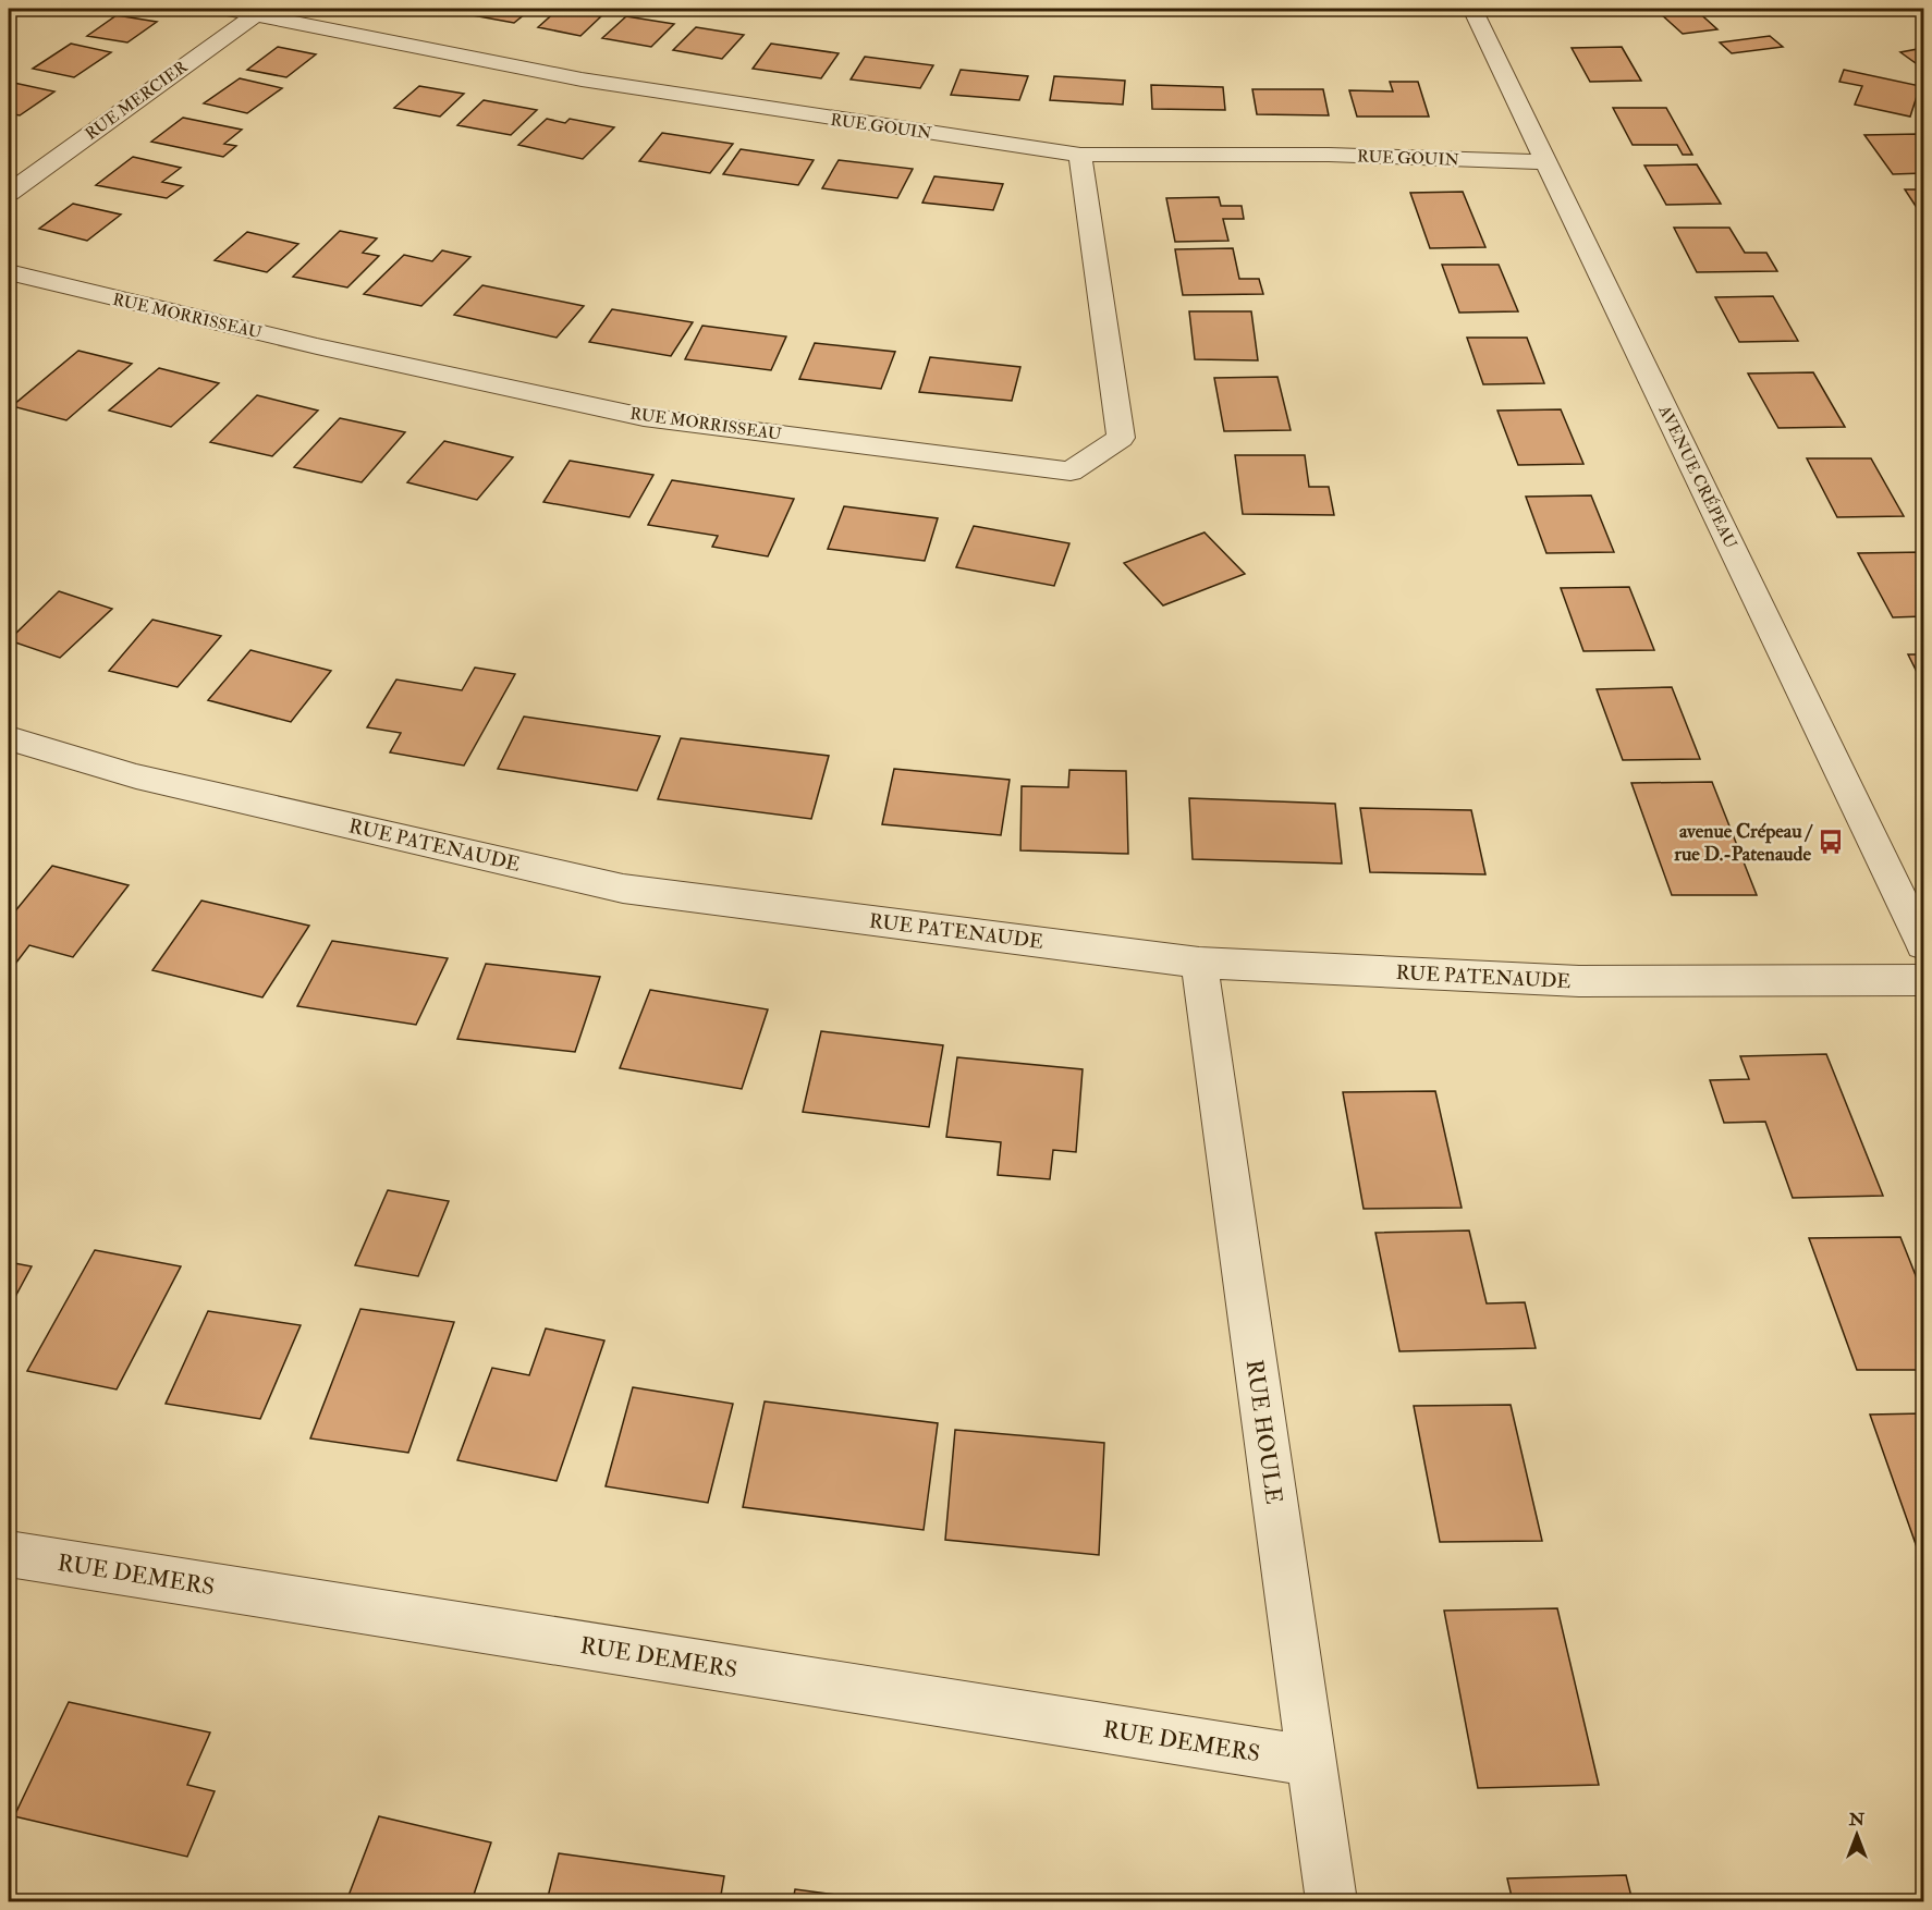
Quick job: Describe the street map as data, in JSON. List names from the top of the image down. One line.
{"streets":{"street":["RUE MERCIER","RUE GOUIN","RUE MORRISSEAU","AVENUE CRÉPEAU","RUE PATENAUDE","RUE HOULE","RUE DEMERS"]},"crossings":[["RUE MERCIER","RUE GOUIN"],["RUE GOUIN","RUE MORRISSEAU"],["RUE GOUIN","AVENUE CRÉPEAU"],["RUE PATENAUDE","RUE HOULE"],["RUE HOULE","RUE DEMERS"]],"places":{"bus stop":["avenue Crépeau / rue D.-Patenaude"]},"north":"top"}
